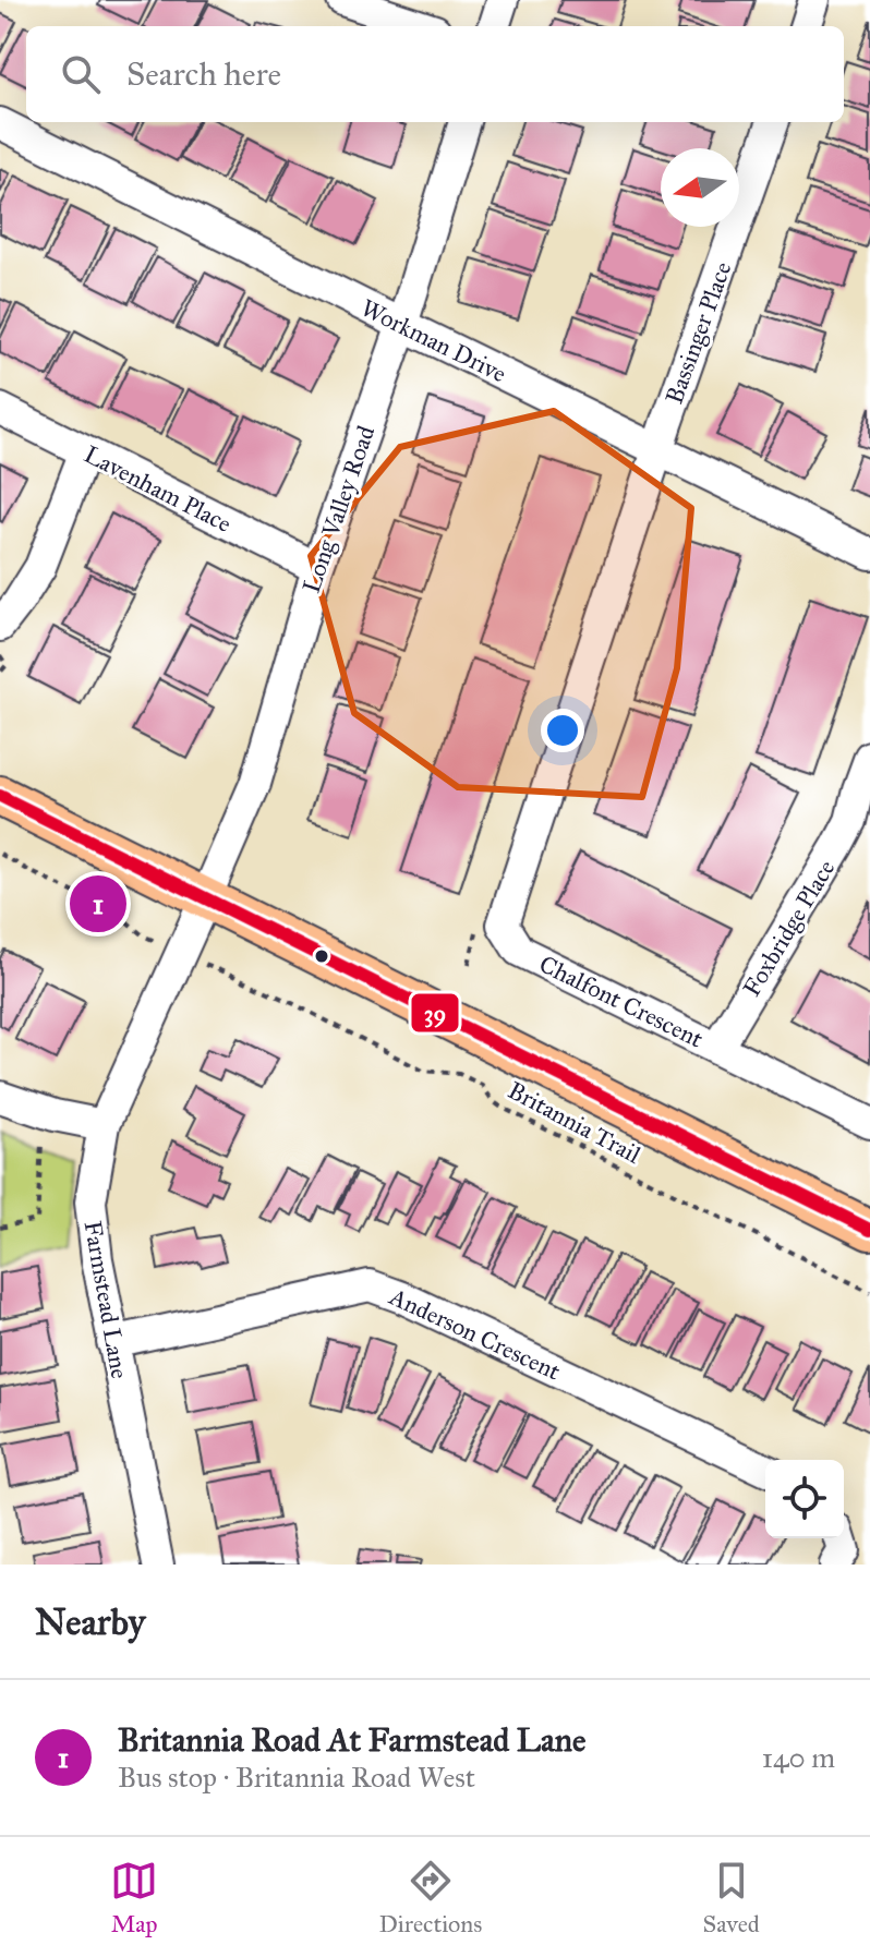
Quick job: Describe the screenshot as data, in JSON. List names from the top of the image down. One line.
{"streets":{"street":["Bassinger Place","Workman Drive","Lavenham Place","Long Valley Road","Foxbridge Place","Chalfont Crescent","Farmstead Lane","Anderson Crescent"],"path":["Britannia Trail"]},"crossings":[["Bassinger Place","Workman Drive"],["Bassinger Place","Chalfont Crescent"],["Workman Drive","Long Valley Road"],["Workman Drive","Chalfont Crescent"],["Lavenham Place","Long Valley Road"],["Long Valley Road","Farmstead Lane"],["Foxbridge Place","Chalfont Crescent"],["Farmstead Lane","Anderson Crescent"]],"lines":["transit line 39"],"north":"left","page":{"search":"Search here","pins":"1","heading":"Nearby","list":[{"mark":"1","name":"Britannia Road At Farmstead Lane","note":"Bus stop · Britannia Road West","value":"140 m"}],"nav":["Map","Directions","Saved"]}}
